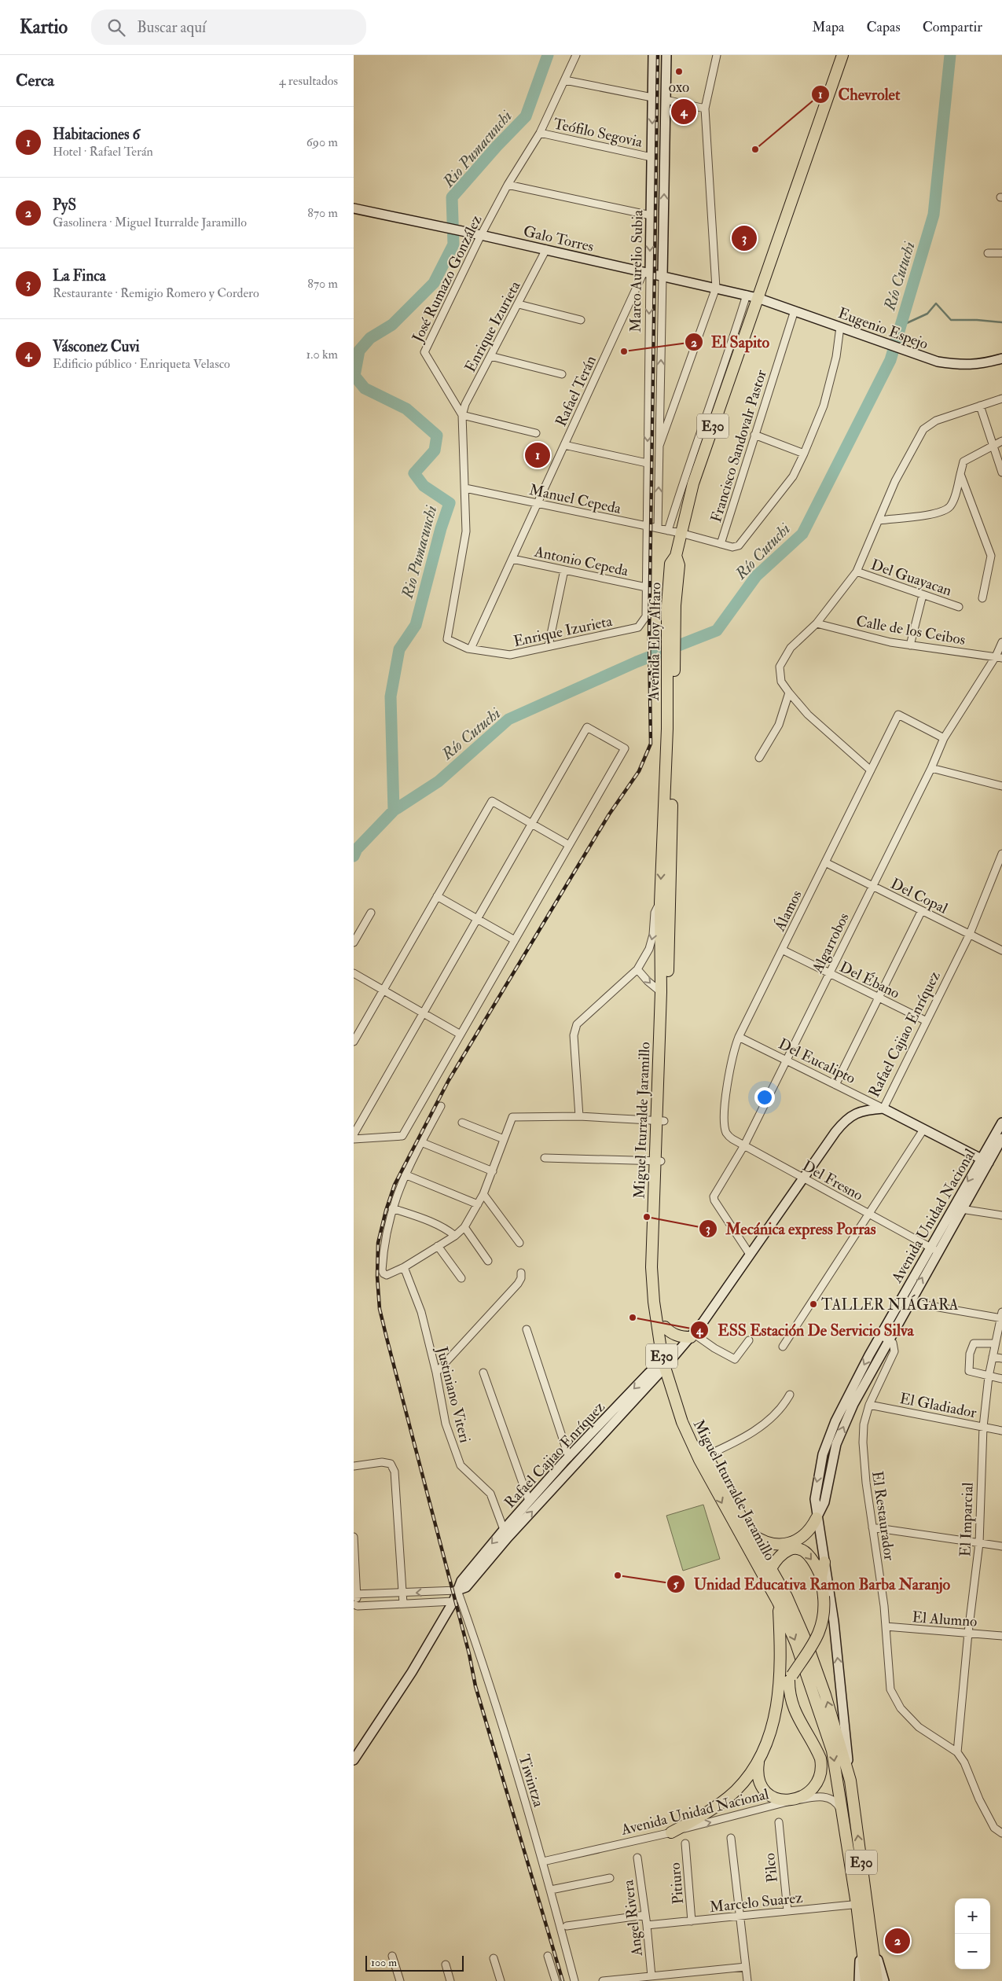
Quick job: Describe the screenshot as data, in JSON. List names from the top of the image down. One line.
{"streets":{"main road":["Galo Torres","Marco Aurelio Subia","Eugenio Espejo","E30","Avenida Eloy Alfaro","Rafael Cajiao Enríquez","Del Eucalipto","Miguel Iturralde Jaramillo","Avenida Unidad Nacional"],"street":["Teófilo Segovia","José Rumazo González","Enrique Izurieta","Rafael Terán","Francisco Sandovalr Pastor","Manuel Cepeda","Antonio Cepeda","Del Guayacan","Calle de los Ceibos","Del Copal","Álamos","Algarrobos","Del Ébano","Del Fresno","Justiniano Viteri","El Gladiador","El Restaurador","El Imparcial","El Alumno","Tiwintza","Pilco","Pitiuro","Marcelo Suarez","Angel Rivera"]},"crossings":[["Teófilo Segovia","Marco Aurelio Subia"],["Teófilo Segovia","José Rumazo González"],["Galo Torres","Marco Aurelio Subia"],["Galo Torres","José Rumazo González"],["Galo Torres","Enrique Izurieta"],["Galo Torres","Eugenio Espejo"],["Galo Torres","Rafael Terán"],["Galo Torres","Avenida Eloy Alfaro"],["Marco Aurelio Subia","Enrique Izurieta"],["Marco Aurelio Subia","Rafael Terán"],["Marco Aurelio Subia","Manuel Cepeda"],["Marco Aurelio Subia","Antonio Cepeda"],["José Rumazo González","Enrique Izurieta"],["José Rumazo González","Manuel Cepeda"],["Enrique Izurieta","Rafael Terán"],["Eugenio Espejo","Francisco Sandovalr Pastor"],["Eugenio Espejo","Avenida Eloy Alfaro"],["Rafael Terán","Manuel Cepeda"],["Rafael Terán","Antonio Cepeda"],["Francisco Sandovalr Pastor","Manuel Cepeda"],["Manuel Cepeda","Avenida Eloy Alfaro"],["Calle de los Ceibos","Algarrobos"],["Avenida Eloy Alfaro","Miguel Iturralde Jaramillo"],["Del Copal","Álamos"],["Del Copal","Algarrobos"],["Del Copal","Rafael Cajiao Enríquez"],["Álamos","Algarrobos"],["Álamos","Del Ébano"],["Álamos","Del Eucalipto"],["Álamos","Del Fresno"],["Algarrobos","Del Ébano"],["Algarrobos","Rafael Cajiao Enríquez"],["Algarrobos","Del Eucalipto"],["Algarrobos","Del Fresno"],["Del Ébano","Rafael Cajiao Enríquez"],["Rafael Cajiao Enríquez","Del Eucalipto"],["Rafael Cajiao Enríquez","Miguel Iturralde Jaramillo"],["Rafael Cajiao Enríquez","Del Fresno"],["Rafael Cajiao Enríquez","Justiniano Viteri"],["Rafael Cajiao Enríquez","Tiwintza"],["Del Eucalipto","Avenida Unidad Nacional"],["Miguel Iturralde Jaramillo","Avenida Unidad Nacional"],["Miguel Iturralde Jaramillo","Marcelo Suarez"],["Del Fresno","Avenida Unidad Nacional"],["Avenida Unidad Nacional","El Restaurador"],["Avenida Unidad Nacional","Tiwintza"],["El Gladiador","El Restaurador"],["El Gladiador","El Imparcial"],["El Restaurador","El Imparcial"],["El Restaurador","El Alumno"],["El Imparcial","El Alumno"],["Pilco","Marcelo Suarez"],["Pitiuro","Marcelo Suarez"],["Marcelo Suarez","Angel Rivera"]],"water":["Rio Pumacunchi","Río Cutuchi"],"places":["oxo","Chevrolet","El Sapito","Mecánica express Porras","TALLER NIÁGARA","ESS Estación De Servicio Silva","Unidad Educativa Ramon Barba Naranjo"],"scale_bar":"100 m","page":{"header":"Kartio","search":"Buscar aquí","nav":["Mapa","Capas","Compartir"],"heading":["Cerca","4 resultados"],"pins":["4","3","1","2"],"list":[{"mark":"1","name":"Habitaciones 6","note":"Hotel · Rafael Terán","value":"690 m"},{"mark":"2","name":"PyS","note":"Gasolinera · Miguel Iturralde Jaramillo","value":"870 m"},{"mark":"3","name":"La Finca","note":"Restaurante · Remigio Romero y Cordero","value":"870 m"},{"mark":"4","name":"Vásconez Cuvi","note":"Edificio público · Enriqueta Velasco","value":"1.0 km"}],"map_buttons":["+","−"],"scale":"100 m"}}
